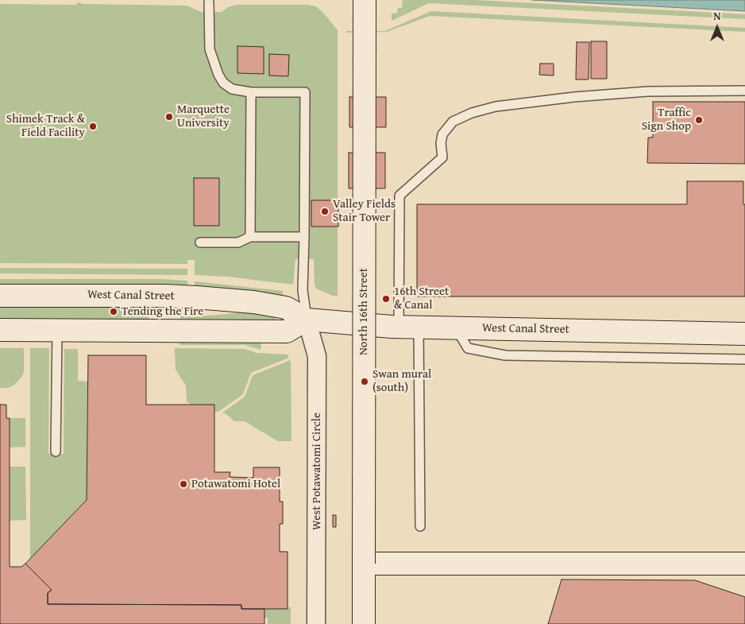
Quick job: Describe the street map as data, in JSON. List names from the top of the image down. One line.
{"streets":{"street":["West Canal Street","North 16th Street","West Potawatomi Circle"]},"crossings":[["West Canal Street","West Potawatomi Circle"]],"places":["Marquette University","Traffic Sign Shop","Shimek Track & Field Facility","Valley Fields Stair Tower","16th Street & Canal","Tending the Fire","Swan mural (south)","Potawatomi Hotel"],"north":"top"}
